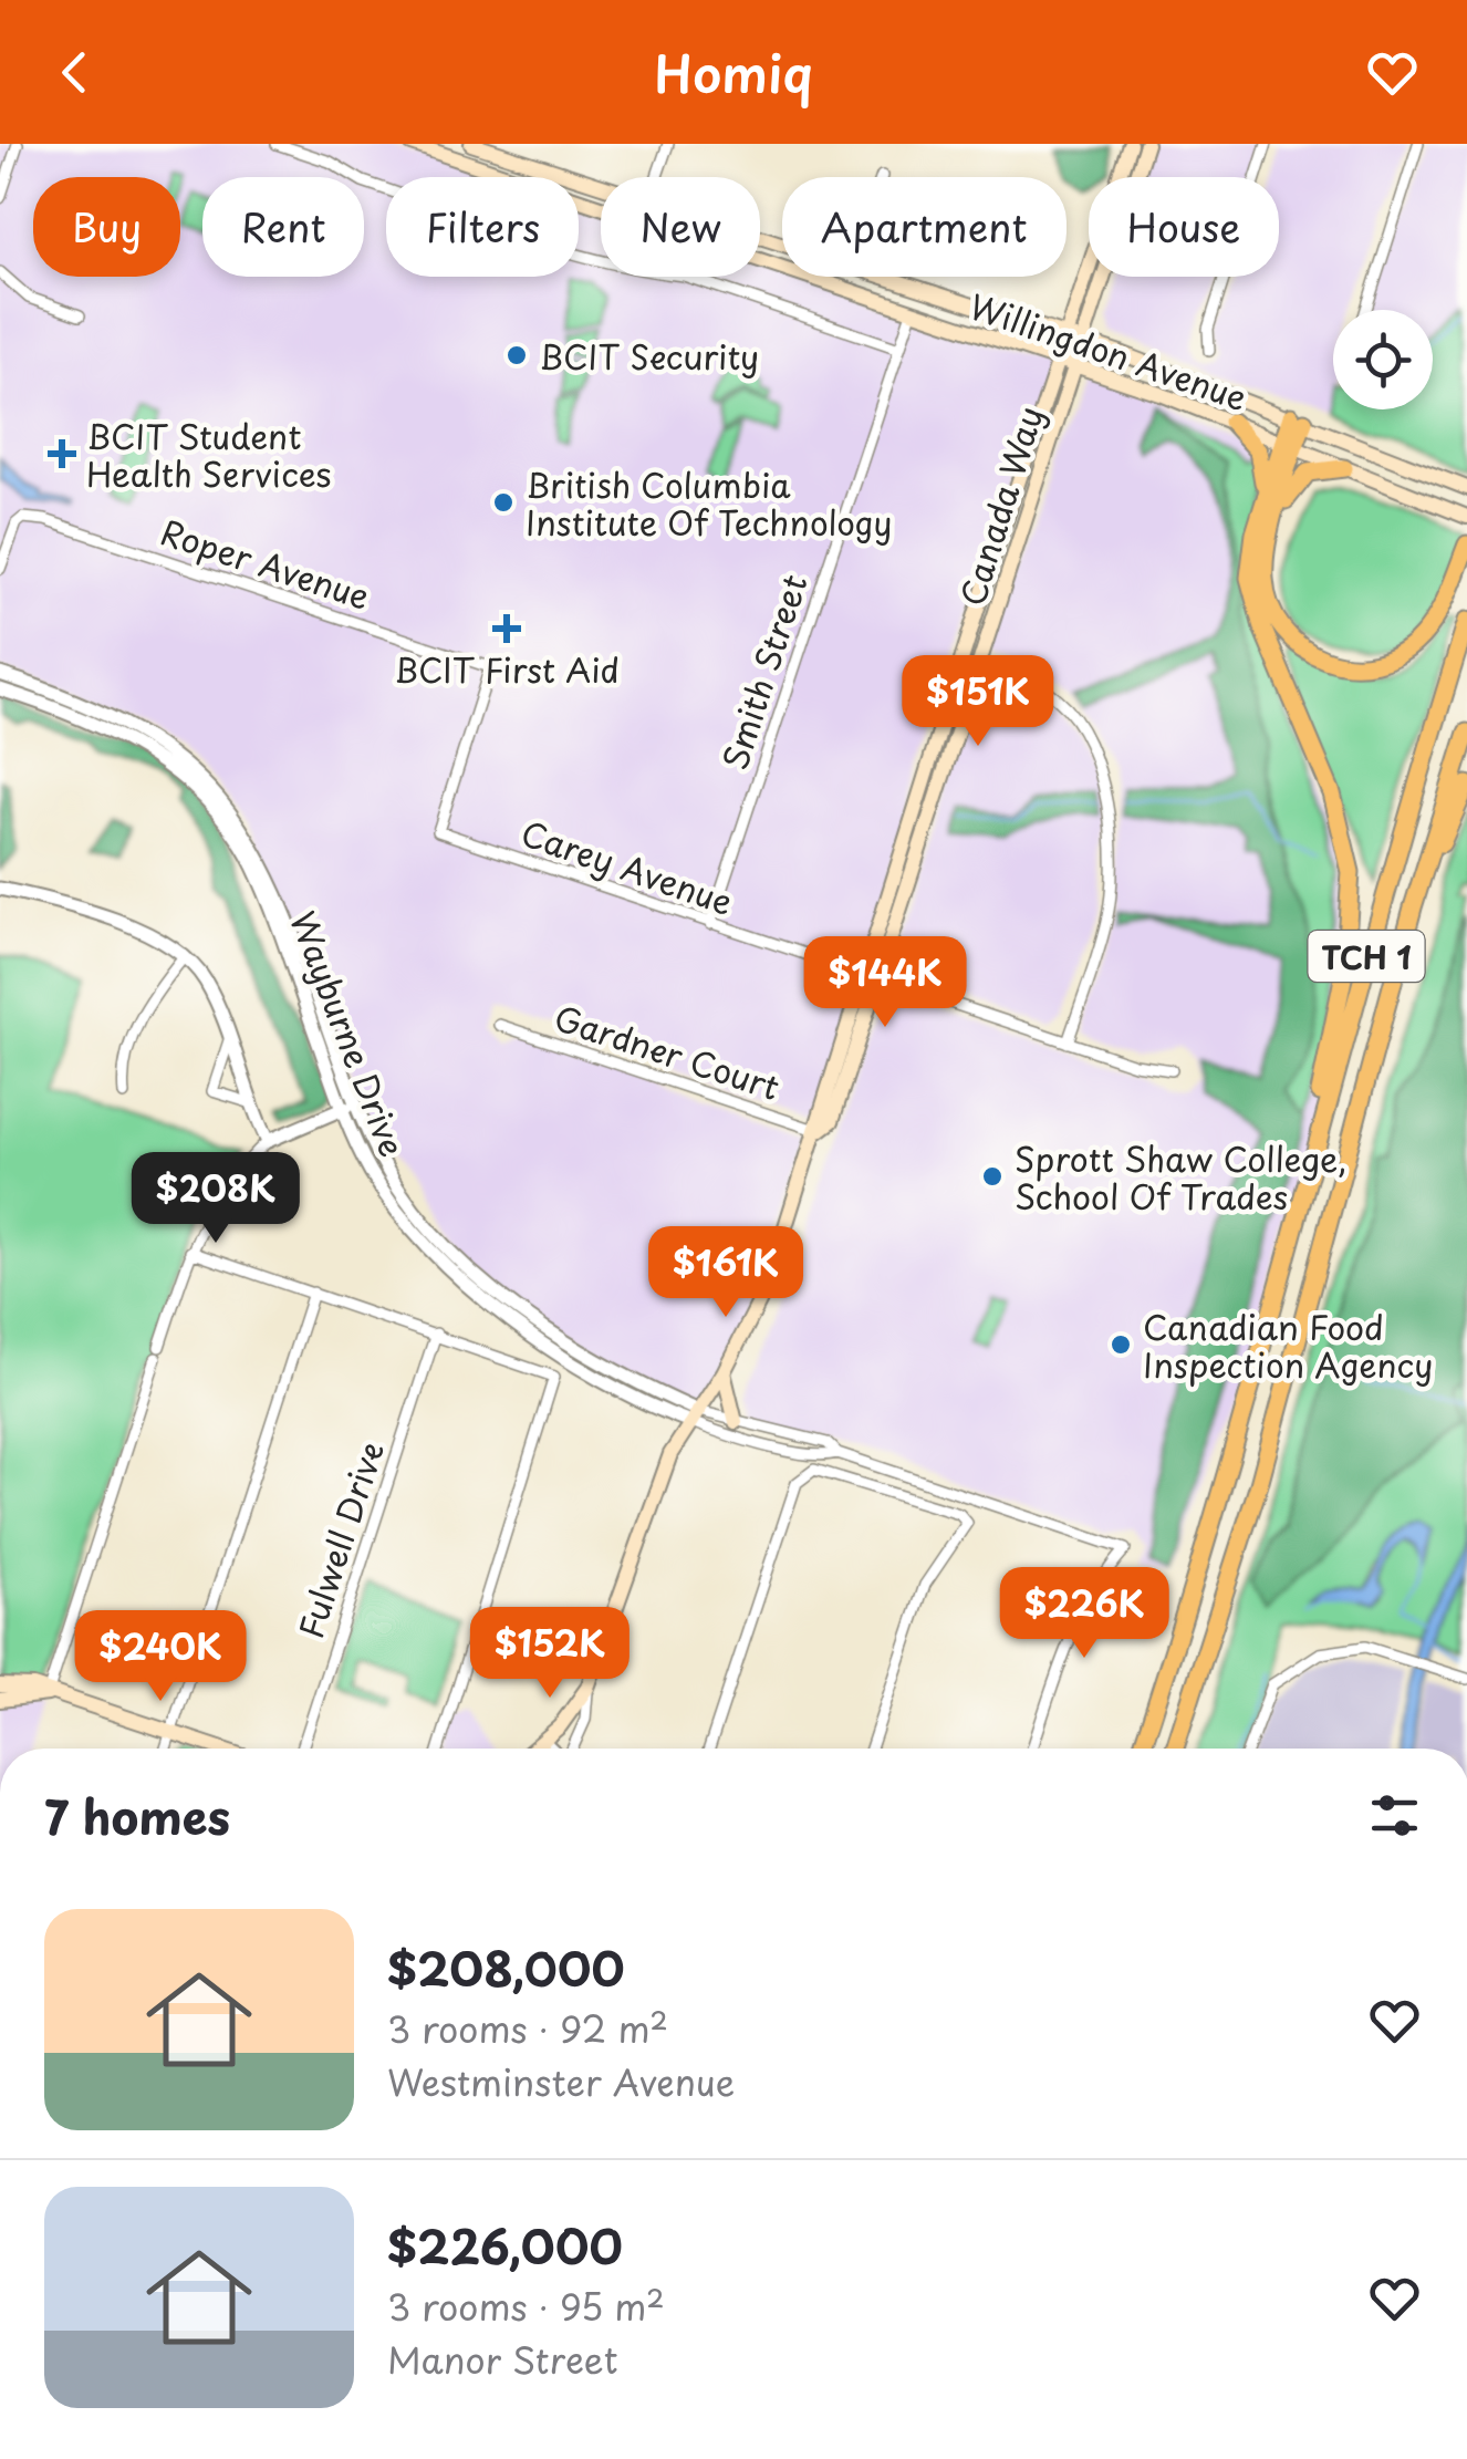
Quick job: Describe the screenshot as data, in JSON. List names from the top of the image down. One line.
{"streets":{"highway":["TCH 1"],"main road":["Willingdon Avenue","Canada Way"],"street":["Roper Avenue","Smith Street","Carey Avenue","Wayburne Drive","Gardner Court","Fulwell Drive"]},"crossings":[["Willingdon Avenue","Canada Way"],["Willingdon Avenue","Smith Street"],["Canada Way","Carey Avenue"],["Canada Way","Wayburne Drive"],["Canada Way","Gardner Court"],["Roper Avenue","Carey Avenue"],["Smith Street","Carey Avenue"]],"places":{"other":["BCIT Security","British Columbia Institute Of Technology","Sprott Shaw College, School Of Trades","Canadian Food Inspection Agency"],"health":["BCIT Student Health Services","BCIT First Aid"]},"page":{"header":"Homiq","chip":["Buy","Rent","Filters","New","Apartment","House"],"price":["$151K","$144K","$208K","$161K","$226K","$152K","$240K"],"heading":"7 homes","list":[{"name":"$208,000","note":"3 rooms · 92 m² · Westminster Avenue"},{"name":"$226,000","note":"3 rooms · 95 m² · Manor Street"}]}}
